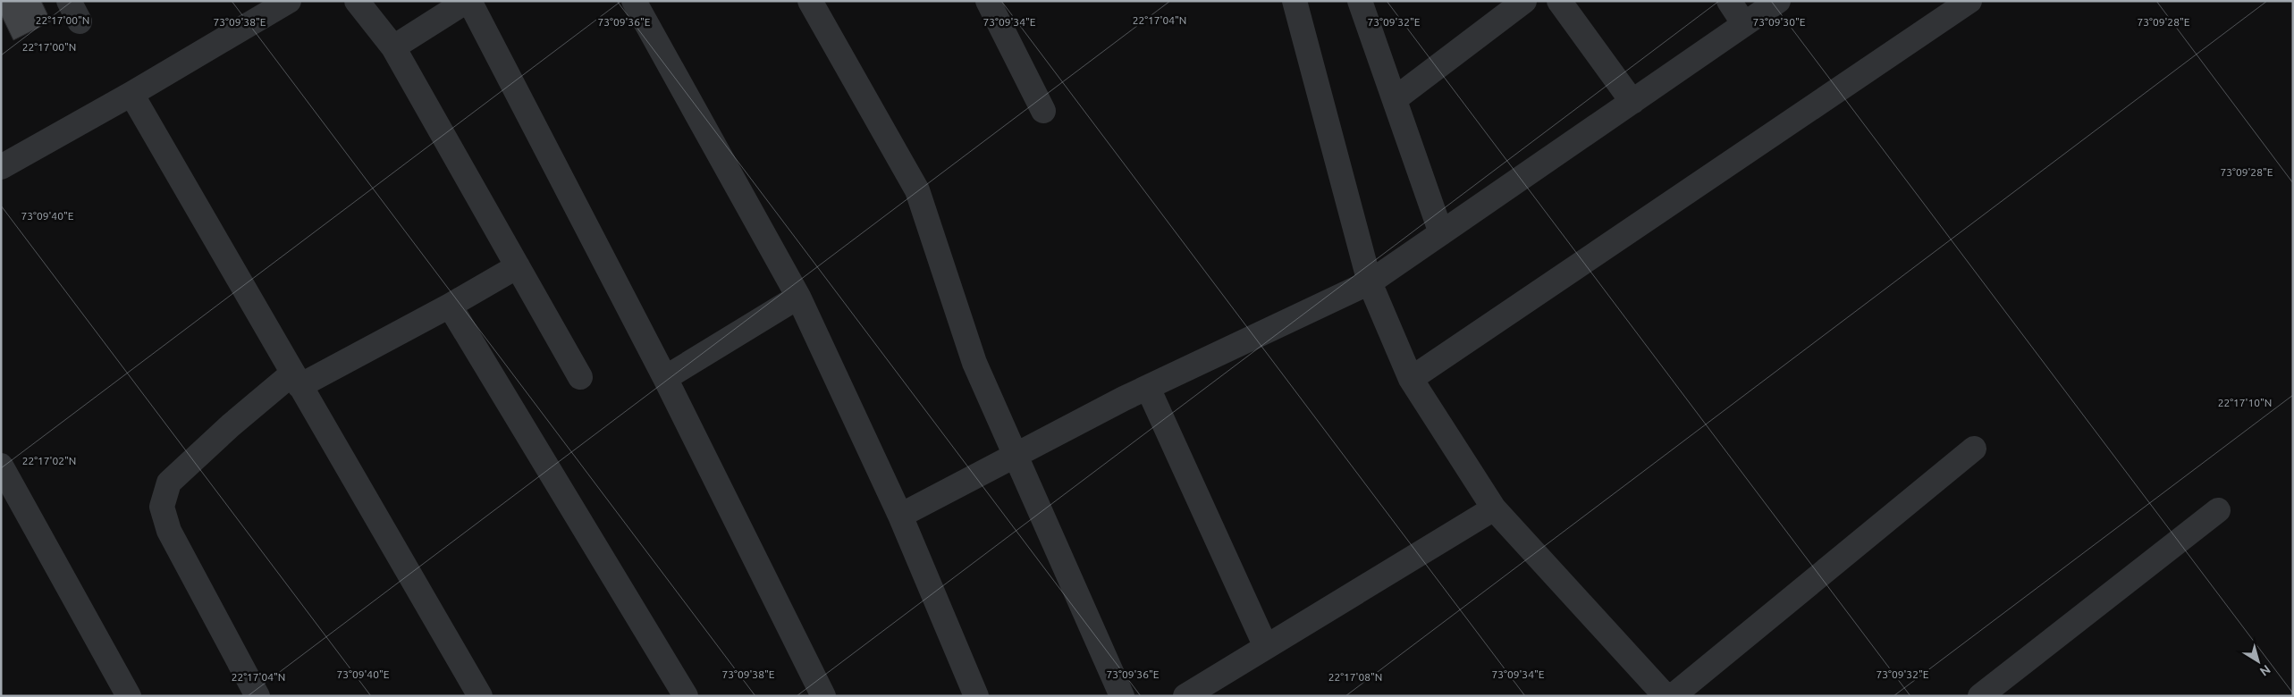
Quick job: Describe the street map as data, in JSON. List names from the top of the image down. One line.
{"north":"bottom right","coordinates":["22°17'00\"N","22°17'04\"N","73°09'38\"E","73°09'36\"E","73°09'32\"E","73°09'30\"E","73°09'34\"E","73°09'28\"E","73°09'40\"E","22°17'10\"N","22°17'02\"N","22°17'08\"N"]}
